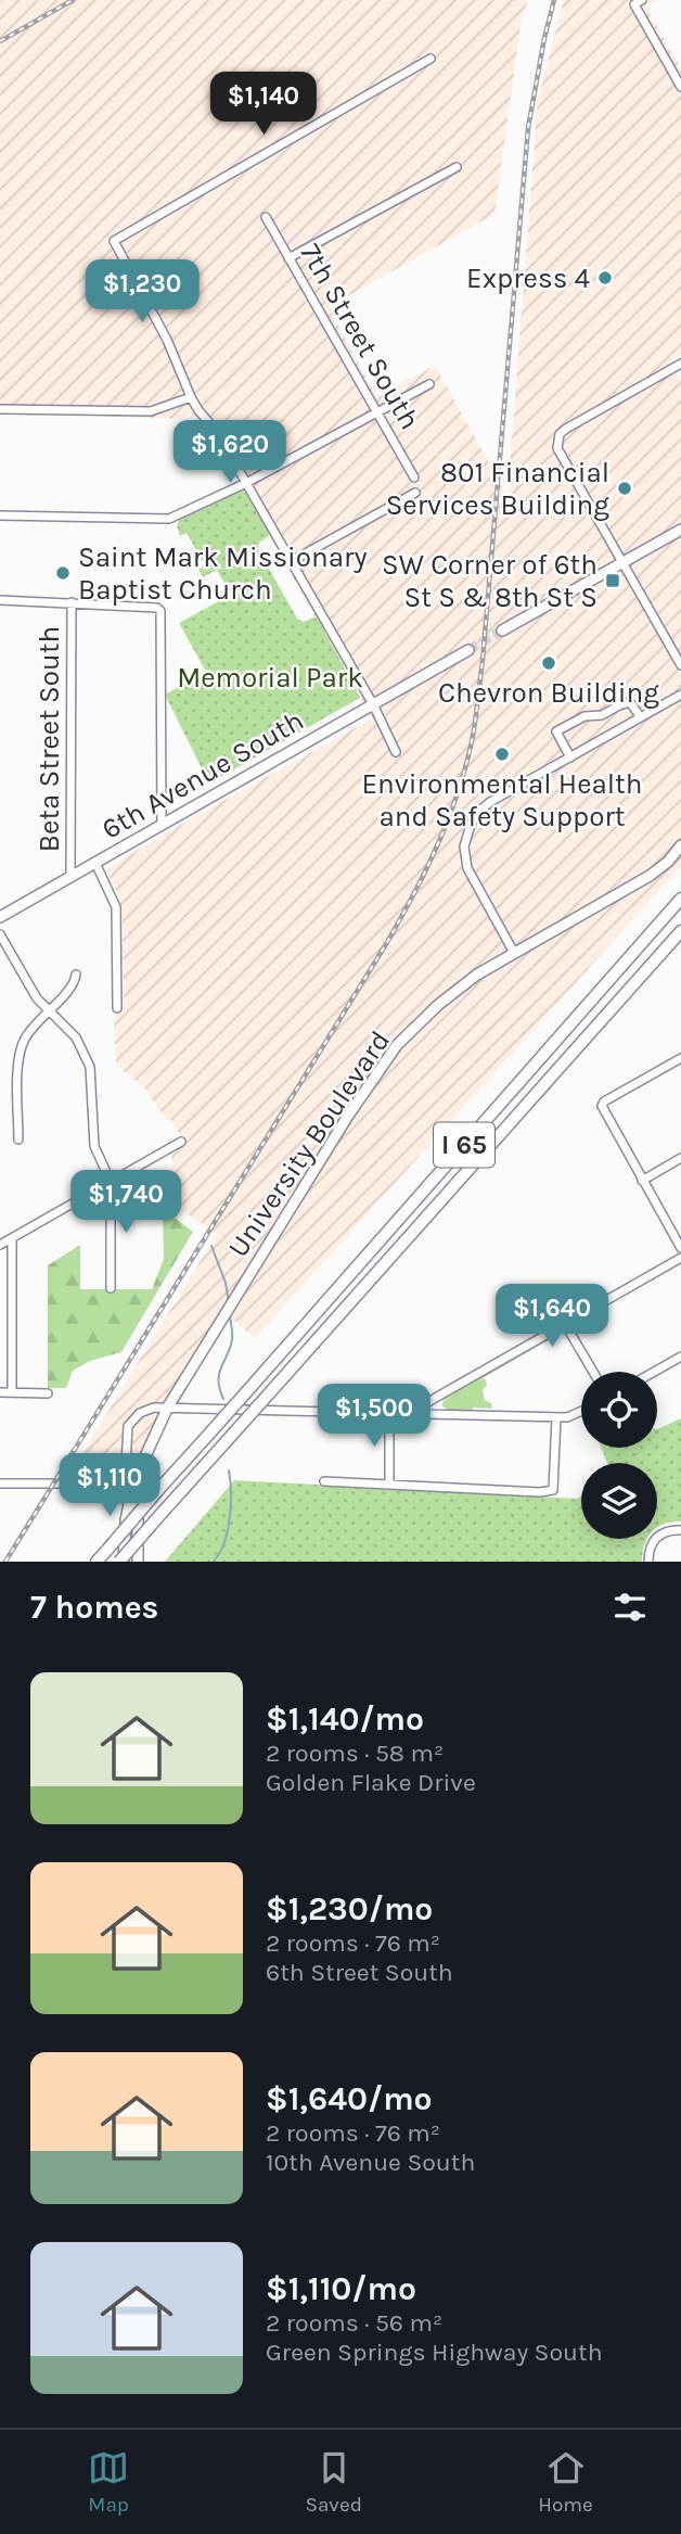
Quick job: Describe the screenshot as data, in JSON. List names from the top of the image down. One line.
{"streets":{"highway":["I 65"],"main road":["6th Avenue South","University Boulevard"],"street":["7th Street South","Beta Street South"]},"crossings":[["Beta Street South","6th Avenue South"],["University Boulevard","I 65"]],"parks":["Memorial Park"],"places":{"other":["Express 4","801 Financial Services Building","Saint Mark Missionary Baptist Church","Chevron Building","Environmental Health and Safety Support"],"transit":["SW Corner of 6th St S & 8th St S"]},"page":{"price":["$1,140","$1,230","$1,620","$1,740","$1,640","$1,500","$1,110"],"heading":"7 homes","list":[{"name":"$1,140/mo","note":"2 rooms · 58 m² · Golden Flake Drive"},{"name":"$1,230/mo","note":"2 rooms · 76 m² · 6th Street South"},{"name":"$1,640/mo","note":"2 rooms · 76 m² · 10th Avenue South"},{"name":"$1,110/mo","note":"2 rooms · 56 m² · Green Springs Highway South"}],"tabs":["Map","Saved","Home"]}}
